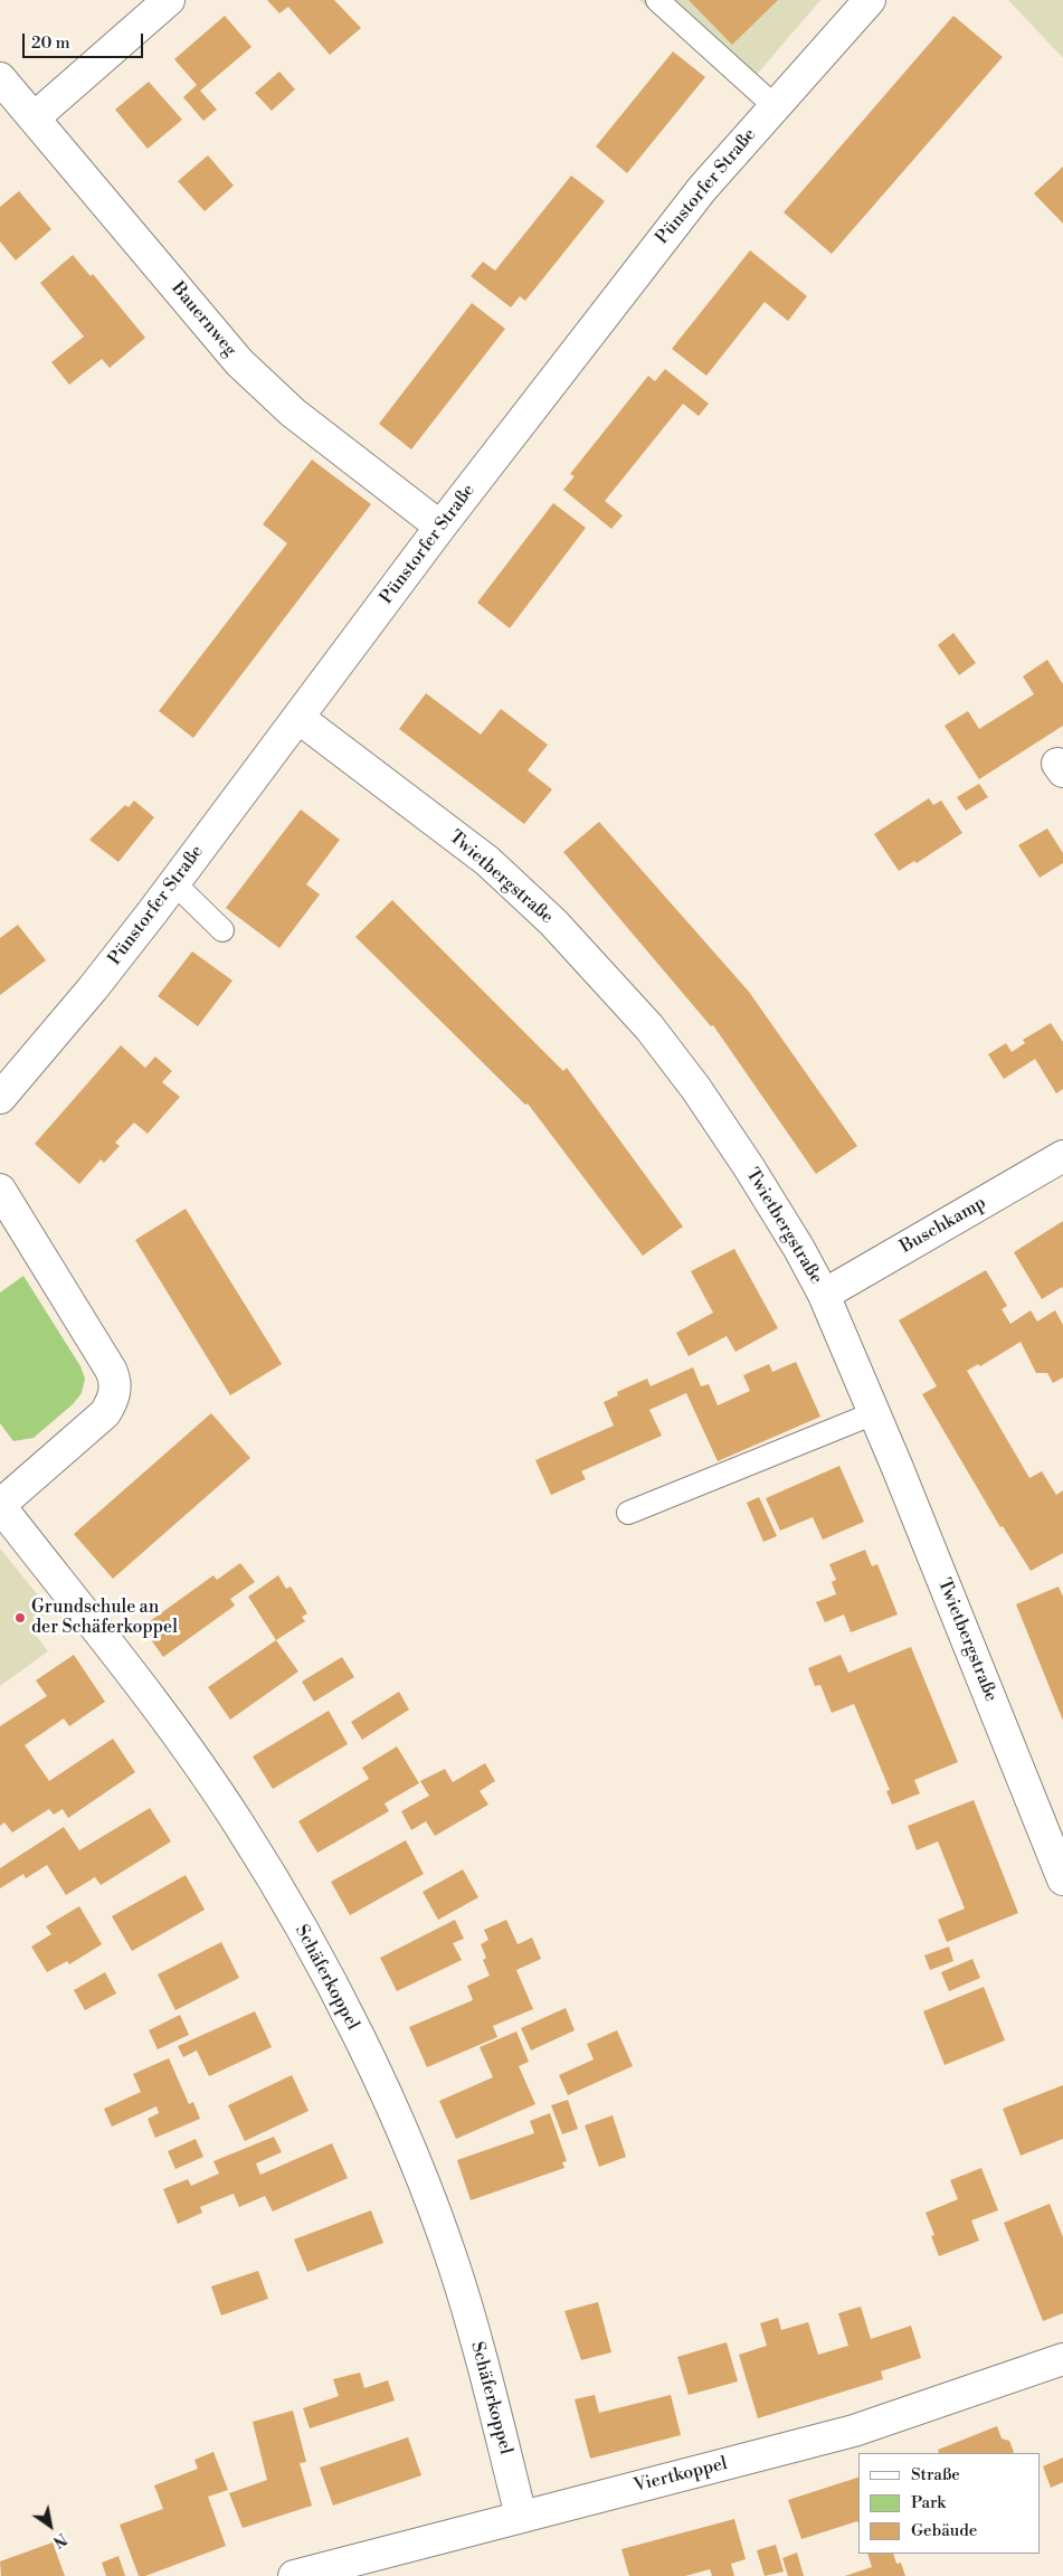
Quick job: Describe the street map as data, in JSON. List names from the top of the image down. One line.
{"streets":{"street":["Pünstorfer Straße","Bauernweg","Twietbergstraße","Buschkamp","Schäferkoppel","Viertkoppel"]},"crossings":[["Pünstorfer Straße","Bauernweg"],["Pünstorfer Straße","Twietbergstraße"],["Twietbergstraße","Buschkamp"],["Schäferkoppel","Viertkoppel"]],"places":["Grundschule an der Schäferkoppel"],"legend":["Straße","Park","Gebäude"],"scale_bar":"20 m","north":"bottom right"}
